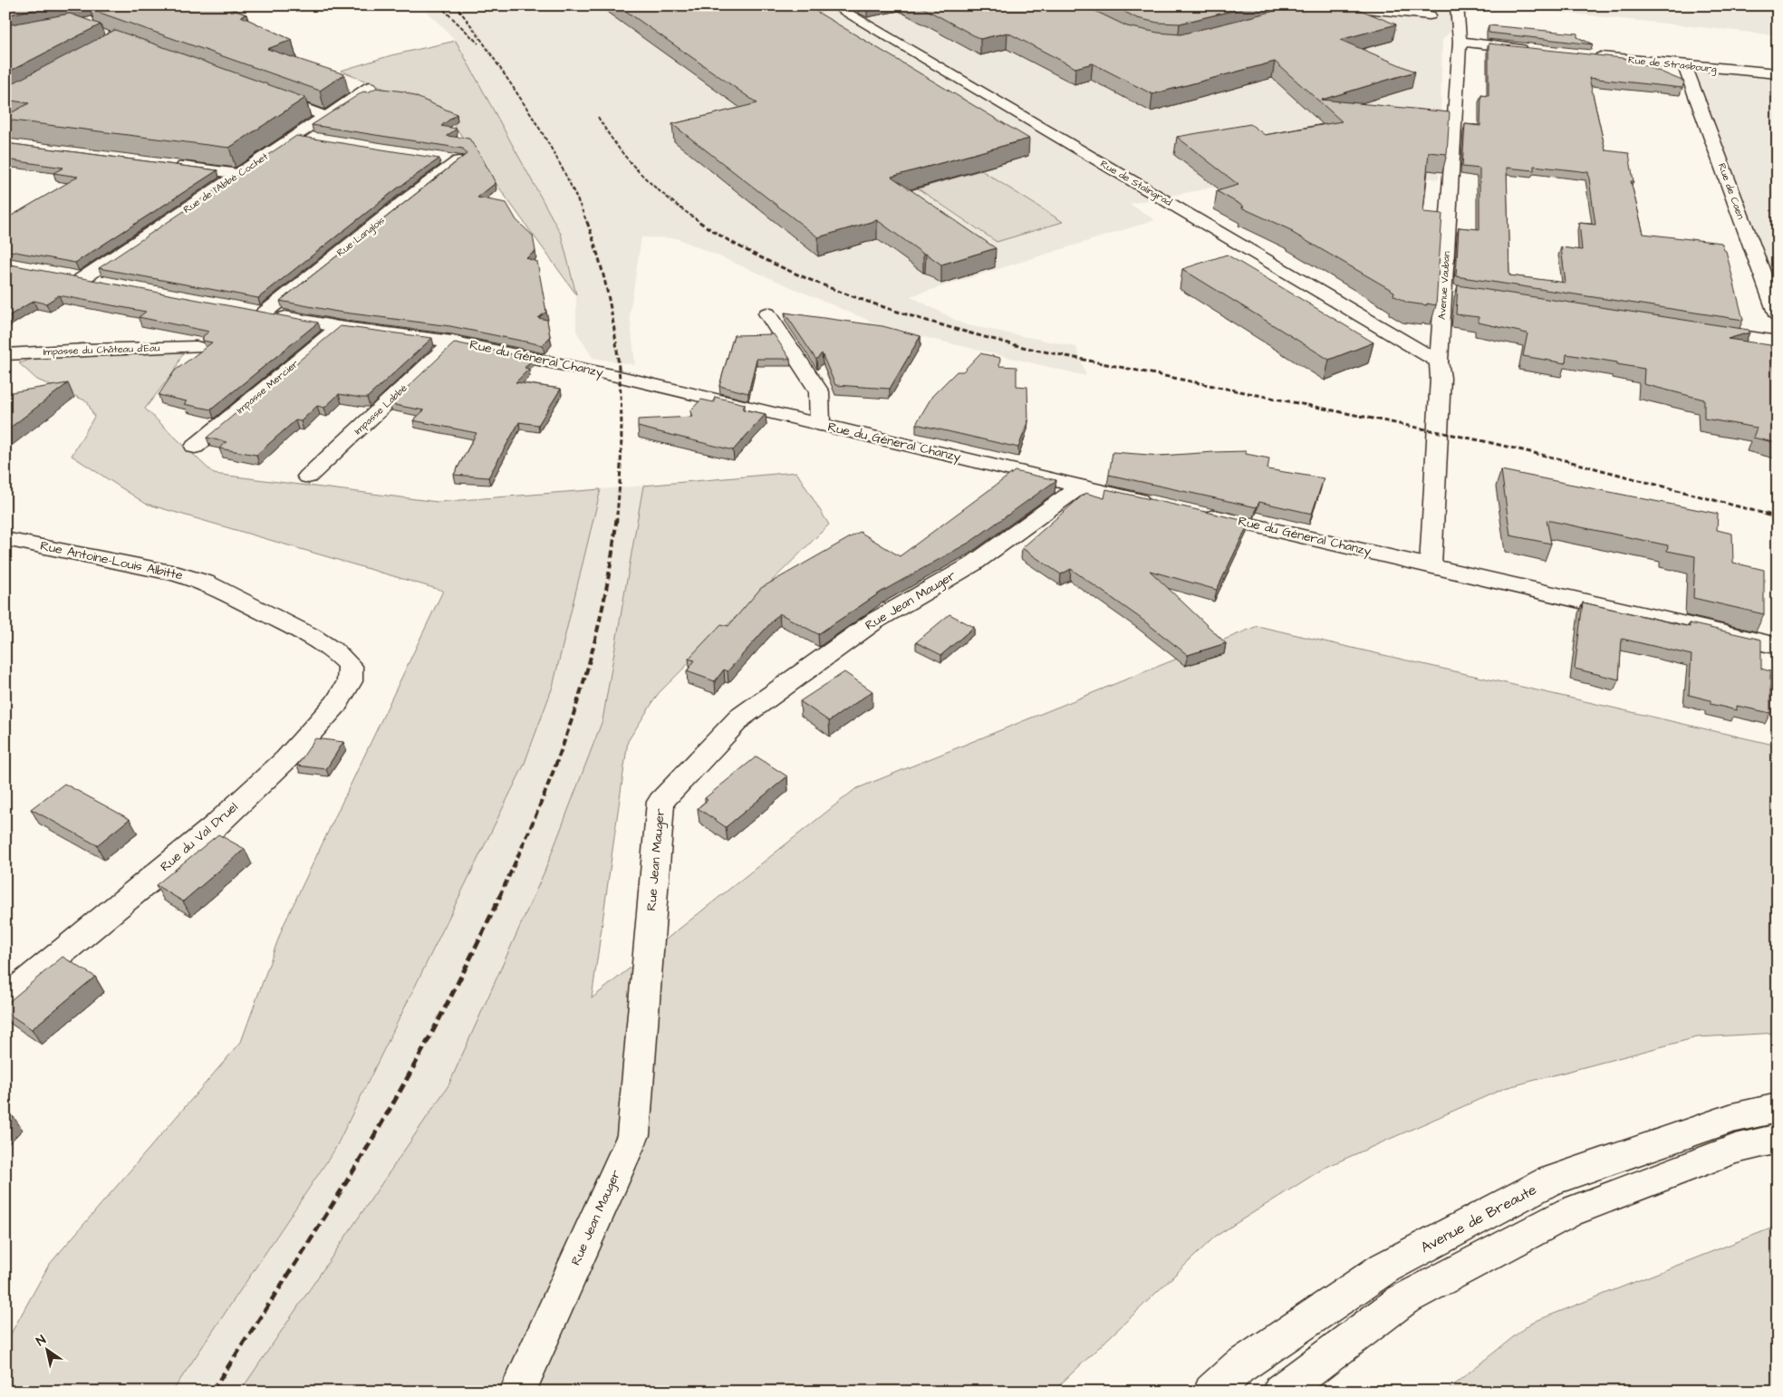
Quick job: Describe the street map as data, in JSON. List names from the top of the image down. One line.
{"streets":{"street":["Rue de Strasbourg","Rue de l'Abbé Cochet","Rue de Stalingrad","Rue de Caen","Rue Langlois","Avenue Vauban","Impasse du Château d'Eau","Rue du Géneral Chanzy","Impasse Mercier","Impasse Labbé","Rue Antoine-Louis Albitte","Rue Jean Mauger","Rue du Val Druel","Avenue de Breaute"]},"crossings":[["Rue de Strasbourg","Rue de Caen"],["Rue de Stalingrad","Avenue Vauban"],["Rue Langlois","Rue du Géneral Chanzy"],["Avenue Vauban","Rue du Géneral Chanzy"],["Rue du Géneral Chanzy","Impasse Mercier"],["Rue du Géneral Chanzy","Impasse Labbé"],["Rue du Géneral Chanzy","Rue Jean Mauger"],["Rue Antoine-Louis Albitte","Rue du Val Druel"]],"north":"top left"}
